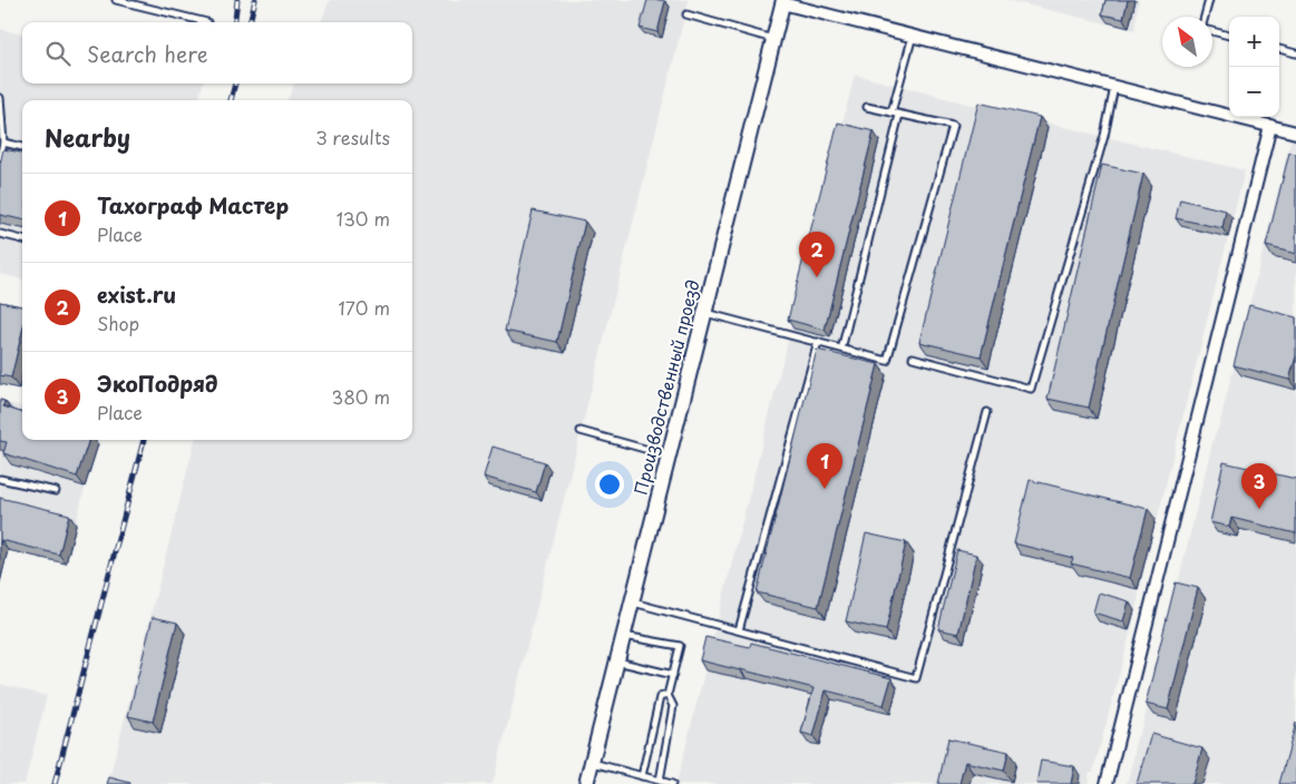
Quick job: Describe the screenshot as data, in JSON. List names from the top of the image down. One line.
{"streets":{"street":["Производственный проезд"]},"north":"top left","page":{"map_buttons":["+","−"],"search":"Search here","heading":["Nearby","3 results"],"list":[{"mark":"1","name":"Тахограф Мастер","note":"Place","value":"130 m"},{"mark":"2","name":"exist.ru","note":"Shop","value":"170 m"},{"mark":"3","name":"ЭкоПодряд","note":"Place","value":"380 m"}],"pins":["2","1","3"]}}
